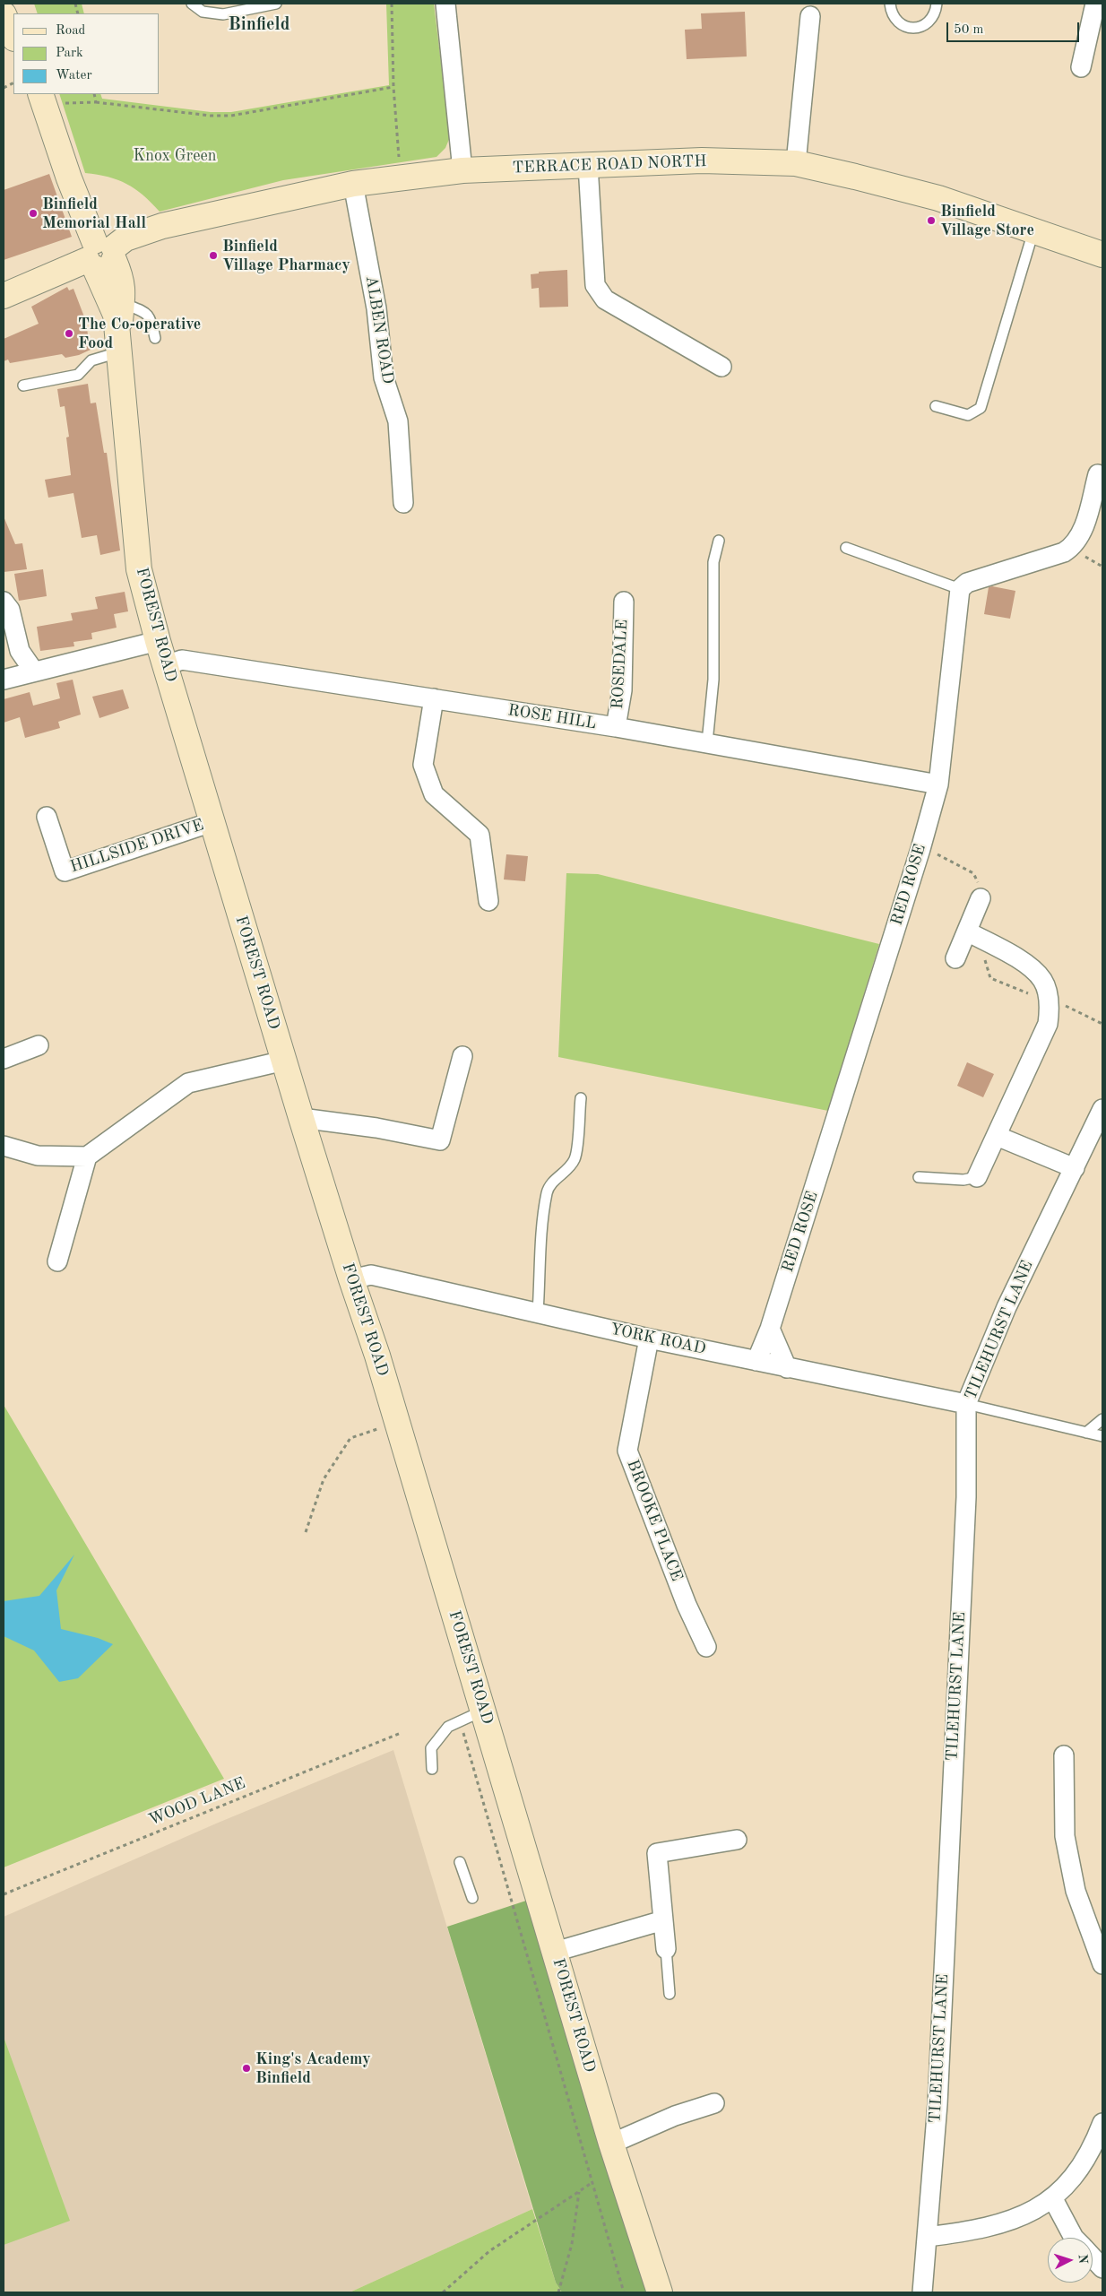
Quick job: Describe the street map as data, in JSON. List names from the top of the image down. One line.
{"streets":{"main road":["TERRACE ROAD NORTH","FOREST ROAD"],"street":["ALBEN ROAD","ROSEDALE","ROSE HILL","HILLSIDE DRIVE","RED ROSE","TILEHURST LANE","YORK ROAD","BROOKE PLACE"],"path":["WOOD LANE"]},"crossings":[["TERRACE ROAD NORTH","ALBEN ROAD"],["TERRACE ROAD NORTH","FOREST ROAD"],["FOREST ROAD","ROSE HILL"],["FOREST ROAD","HILLSIDE DRIVE"],["FOREST ROAD","YORK ROAD"],["ROSEDALE","ROSE HILL"],["ROSE HILL","RED ROSE"],["RED ROSE","YORK ROAD"],["TILEHURST LANE","YORK ROAD"],["YORK ROAD","BROOKE PLACE"]],"districts":["Binfield"],"parks":["Knox Green"],"places":["Binfield Memorial Hall","Binfield Village Store","Binfield Village Pharmacy","The Co-operative Food","King's Academy Binfield"],"legend":["Road","Park","Water"],"scale_bar":"50 m","north":"right"}
